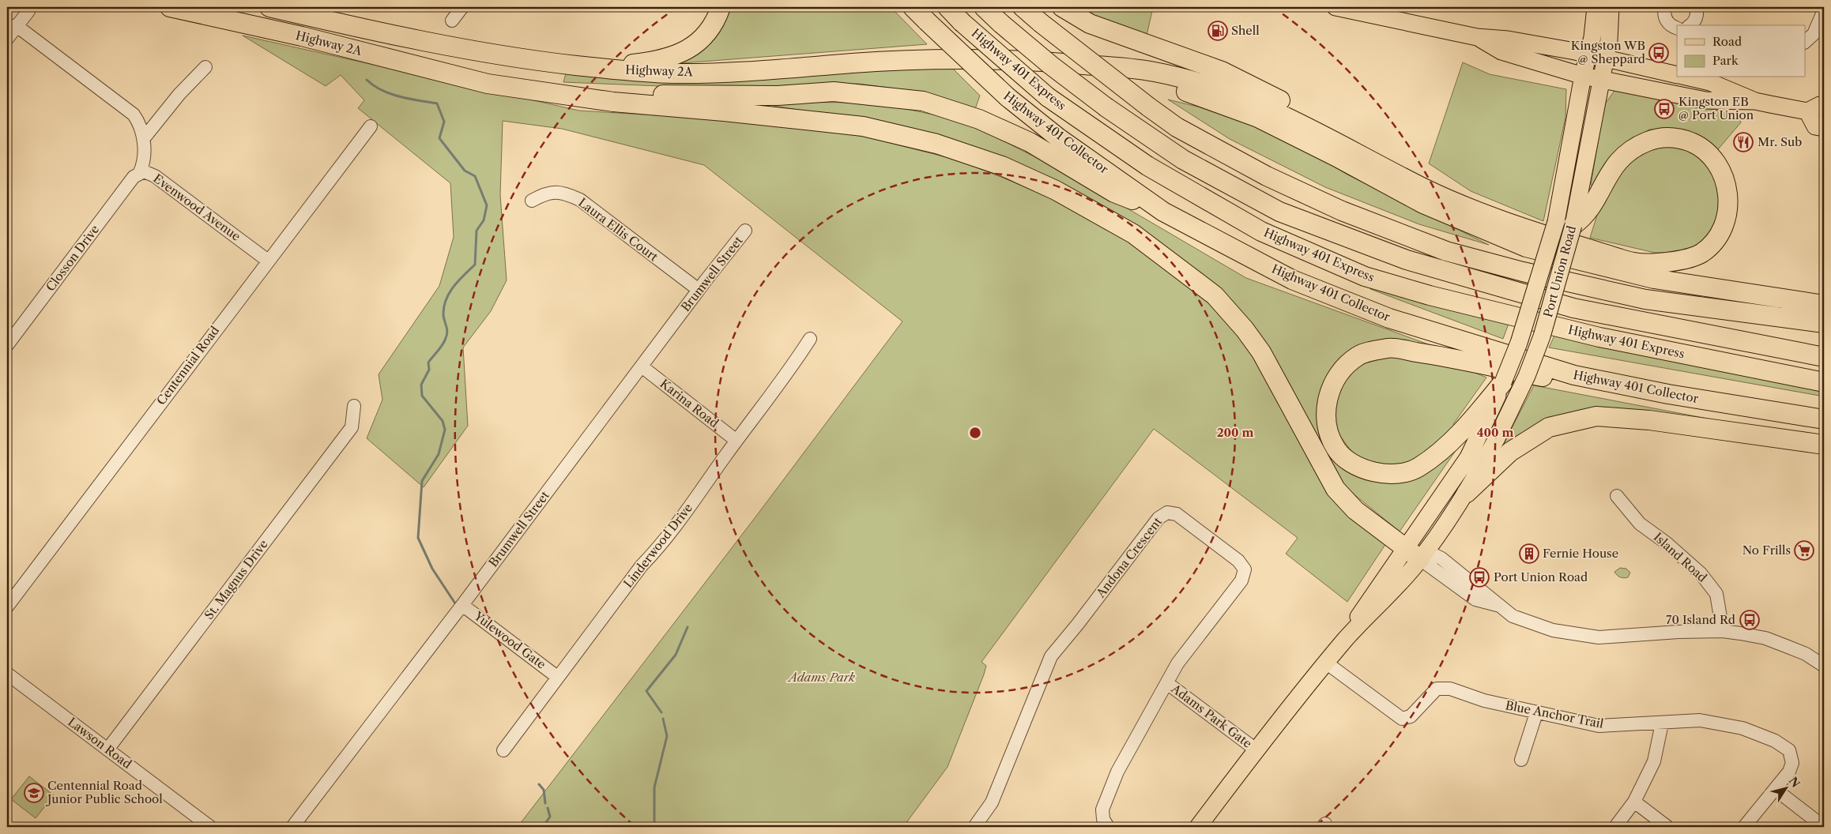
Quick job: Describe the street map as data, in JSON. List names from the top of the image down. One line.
{"streets":{"highway":["Highway 2A","Highway 401 Express","Highway 401 Collector"],"main road":["Port Union Road"],"street":["Evenwood Avenue","Laura Ellis Court","Closson Drive","Brumwell Street","Centennial Road","Karina Road","Linderwood Drive","Andona Crescent","Island Road","St. Magnus Drive","Yulewood Gate","Blue Anchor Trail","Adams Park Gate","Lawson Road"]},"crossings":[["Evenwood Avenue","Closson Drive"],["Evenwood Avenue","Centennial Road"],["Laura Ellis Court","Brumwell Street"],["Port Union Road","Blue Anchor Trail"],["Port Union Road","Adams Park Gate"],["Brumwell Street","Karina Road"],["Brumwell Street","Yulewood Gate"],["Karina Road","Linderwood Drive"],["Linderwood Drive","Yulewood Gate"],["Andona Crescent","Adams Park Gate"],["St. Magnus Drive","Lawson Road"]],"parks":["Adams Park"],"places":{"fuel station":["Shell"],"bus stop":["Kingston WB @ Sheppard","Kingston EB @ Port Union","Port Union Road","70 Island Rd"],"restaurant":["Mr. Sub"],"supermarket":["No Frills"],"building":["Fernie House"],"school or university":["Centennial Road Junior Public School"]},"legend":["Road","Park"],"north":"top right","rings":["200 m","400 m"]}
